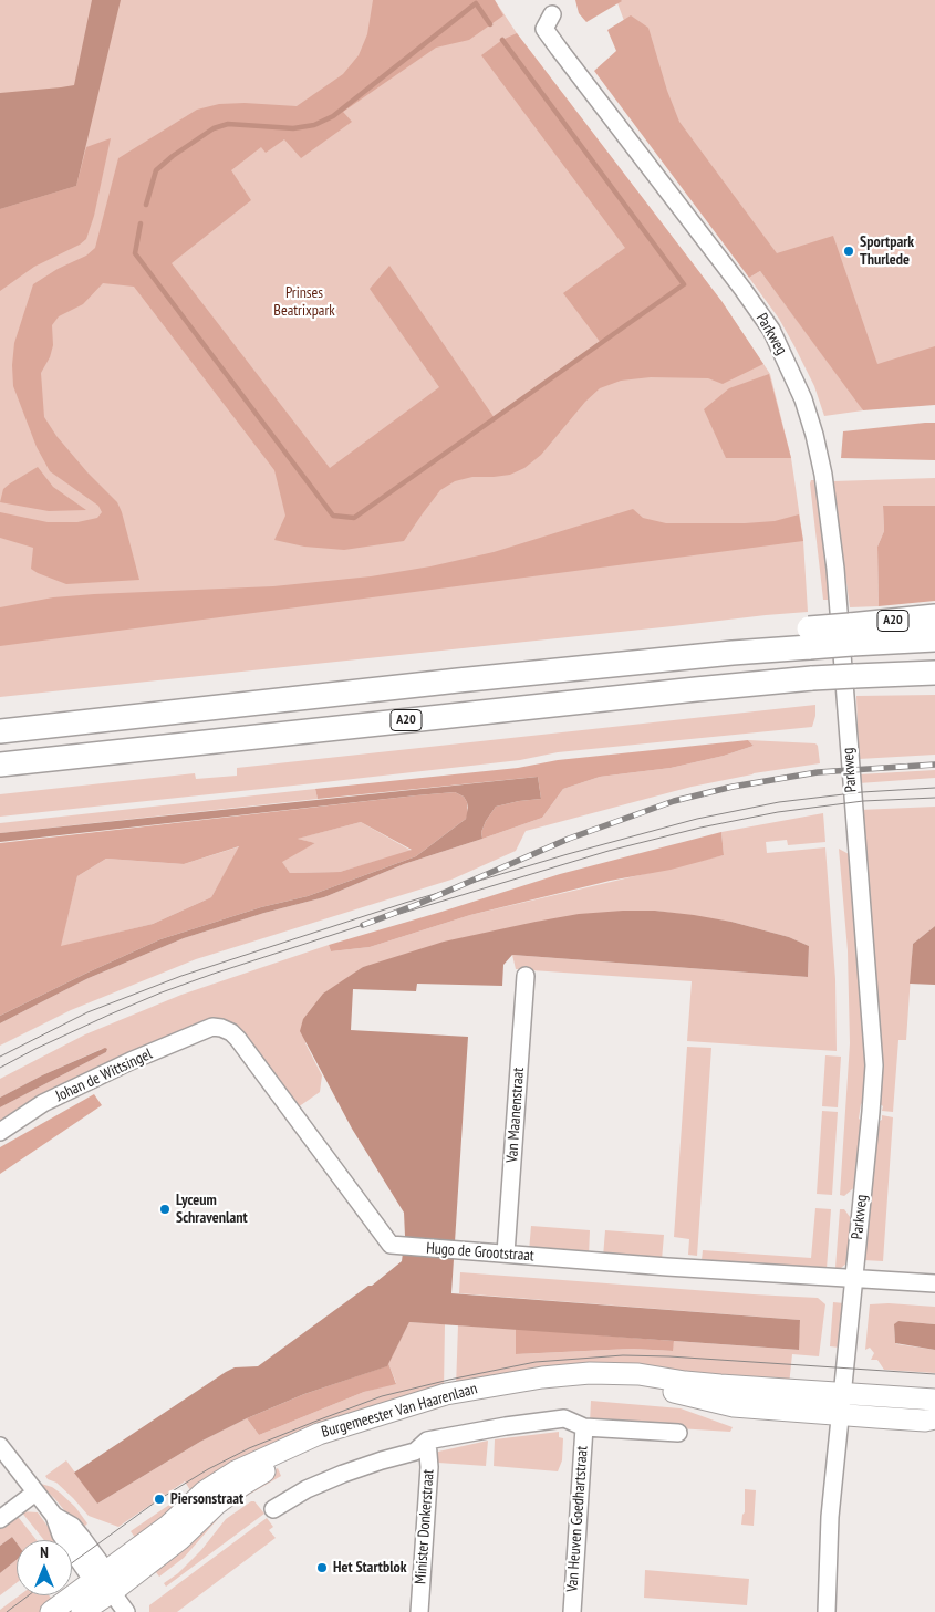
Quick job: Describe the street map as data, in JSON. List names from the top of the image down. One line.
{"streets":{"highway":["A20"],"main road":["Burgemeester Van Haarenlaan"],"street":["Parkweg","Johan de Wittsingel","Van Maanenstraat","Hugo de Grootstraat","Van Heuven Goedhartstraat","Minister Donkerstraat"]},"crossings":[["Parkweg","Hugo de Grootstraat"],["Parkweg","Burgemeester Van Haarenlaan"],["Johan de Wittsingel","Hugo de Grootstraat"],["Van Maanenstraat","Hugo de Grootstraat"]],"parks":["Prinses Beatrixpark"],"places":["Sportpark Thurlede","Lyceum Schravenlant","Piersonstraat","Het Startblok"],"north":"top"}
